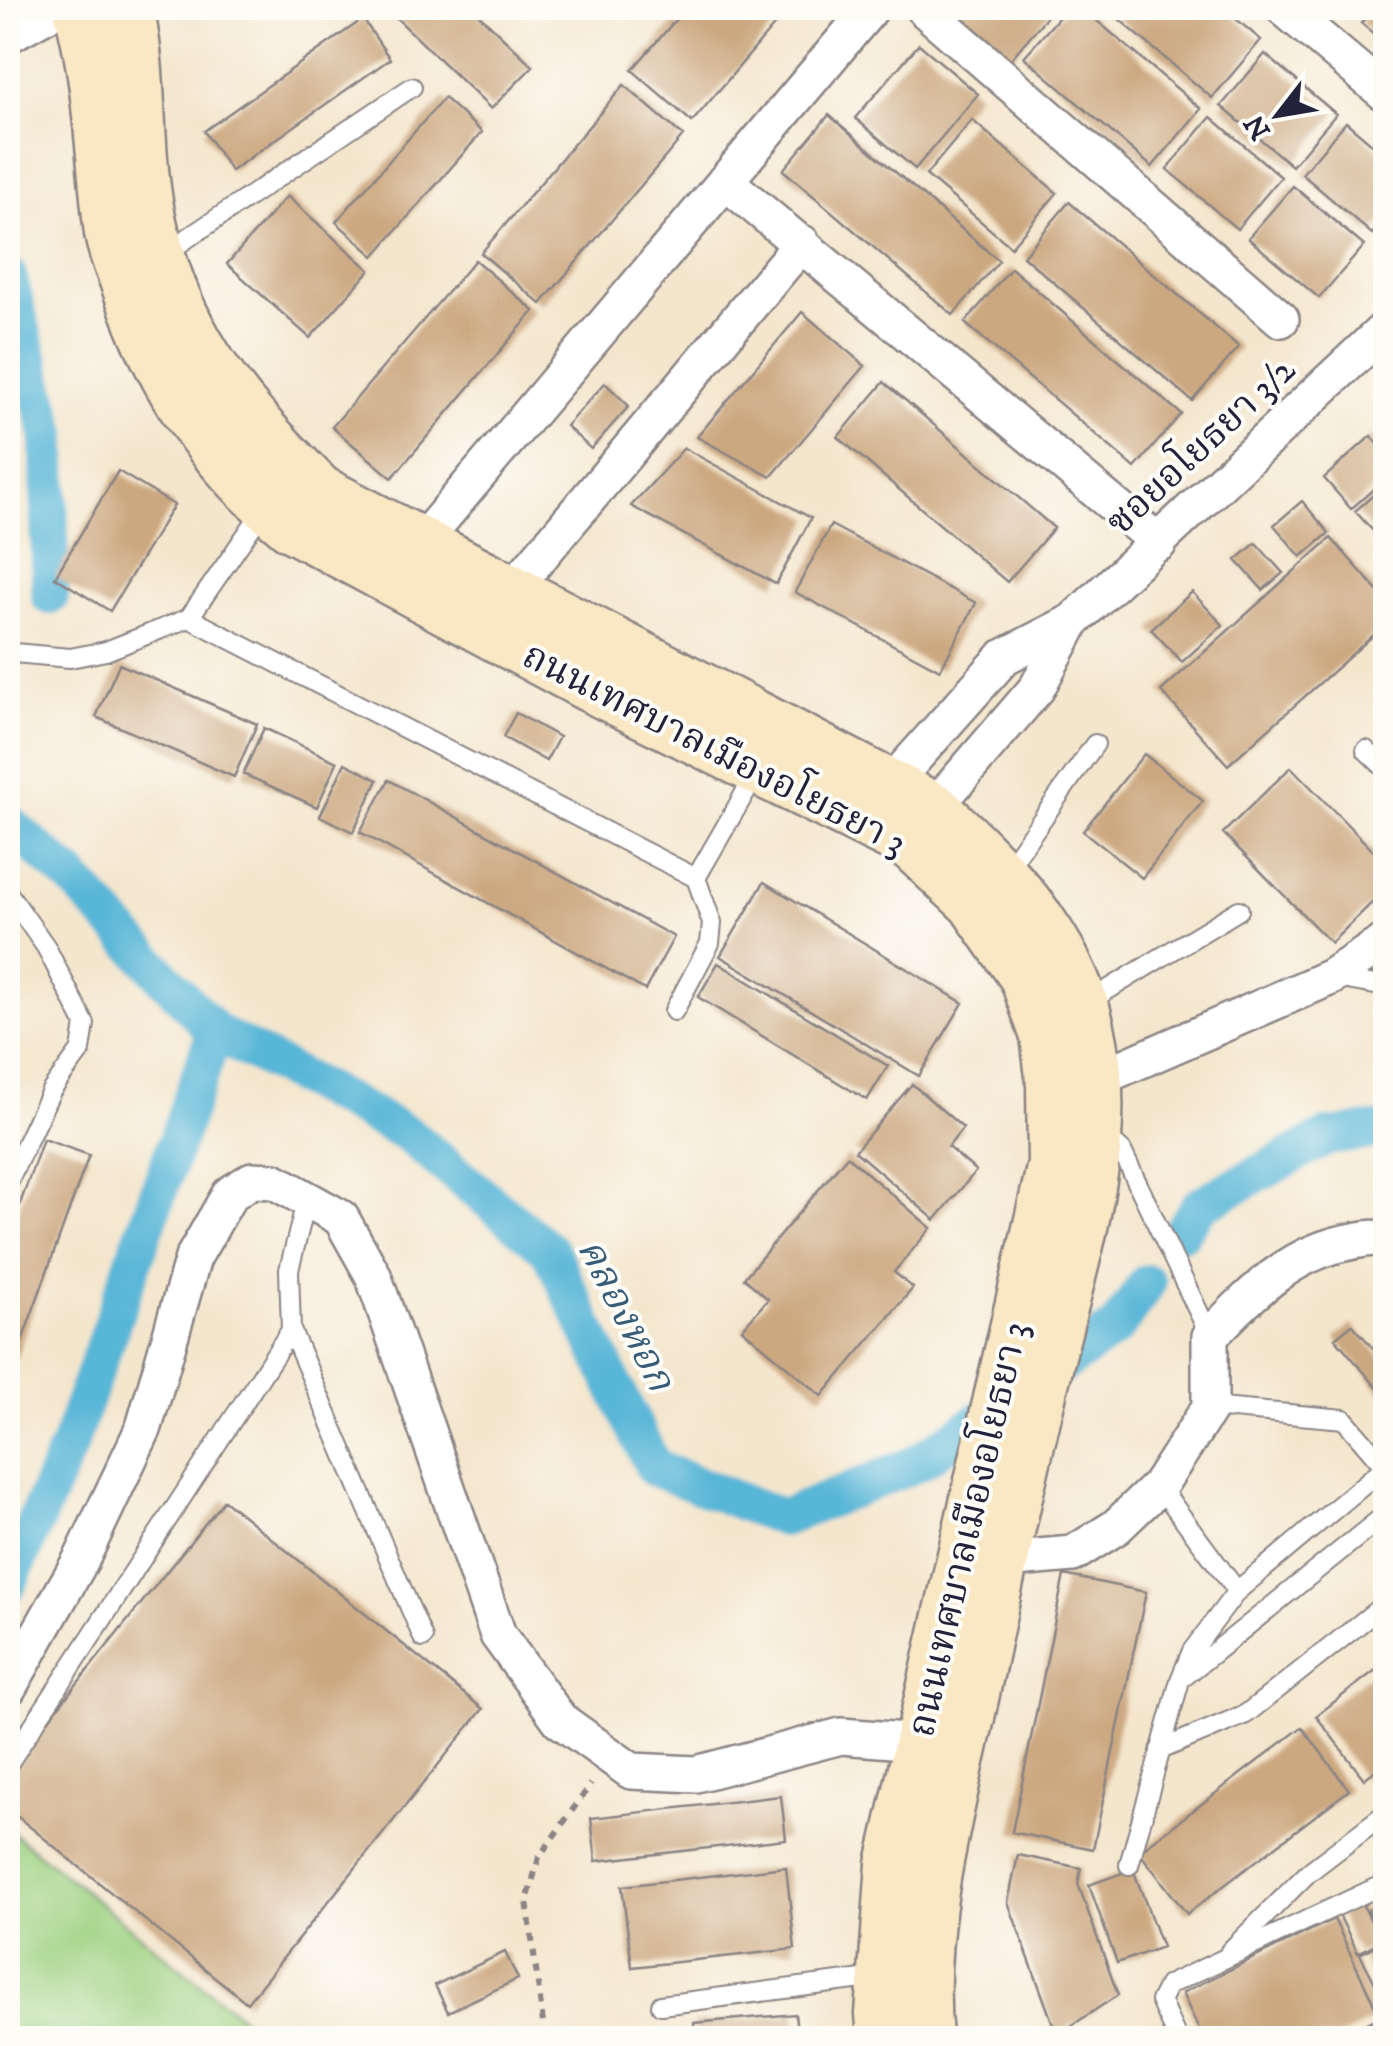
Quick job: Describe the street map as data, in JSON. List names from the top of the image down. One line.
{"streets":{"street":["ซอยอโยธยา 3/2","ถนนเทศบาลเมืองอโยธยา 3"]},"crossings":[["ซอยอโยธยา 3/2","ถนนเทศบาลเมืองอโยธยา 3"]],"water":["คลองหอก"],"north":"bottom left"}
